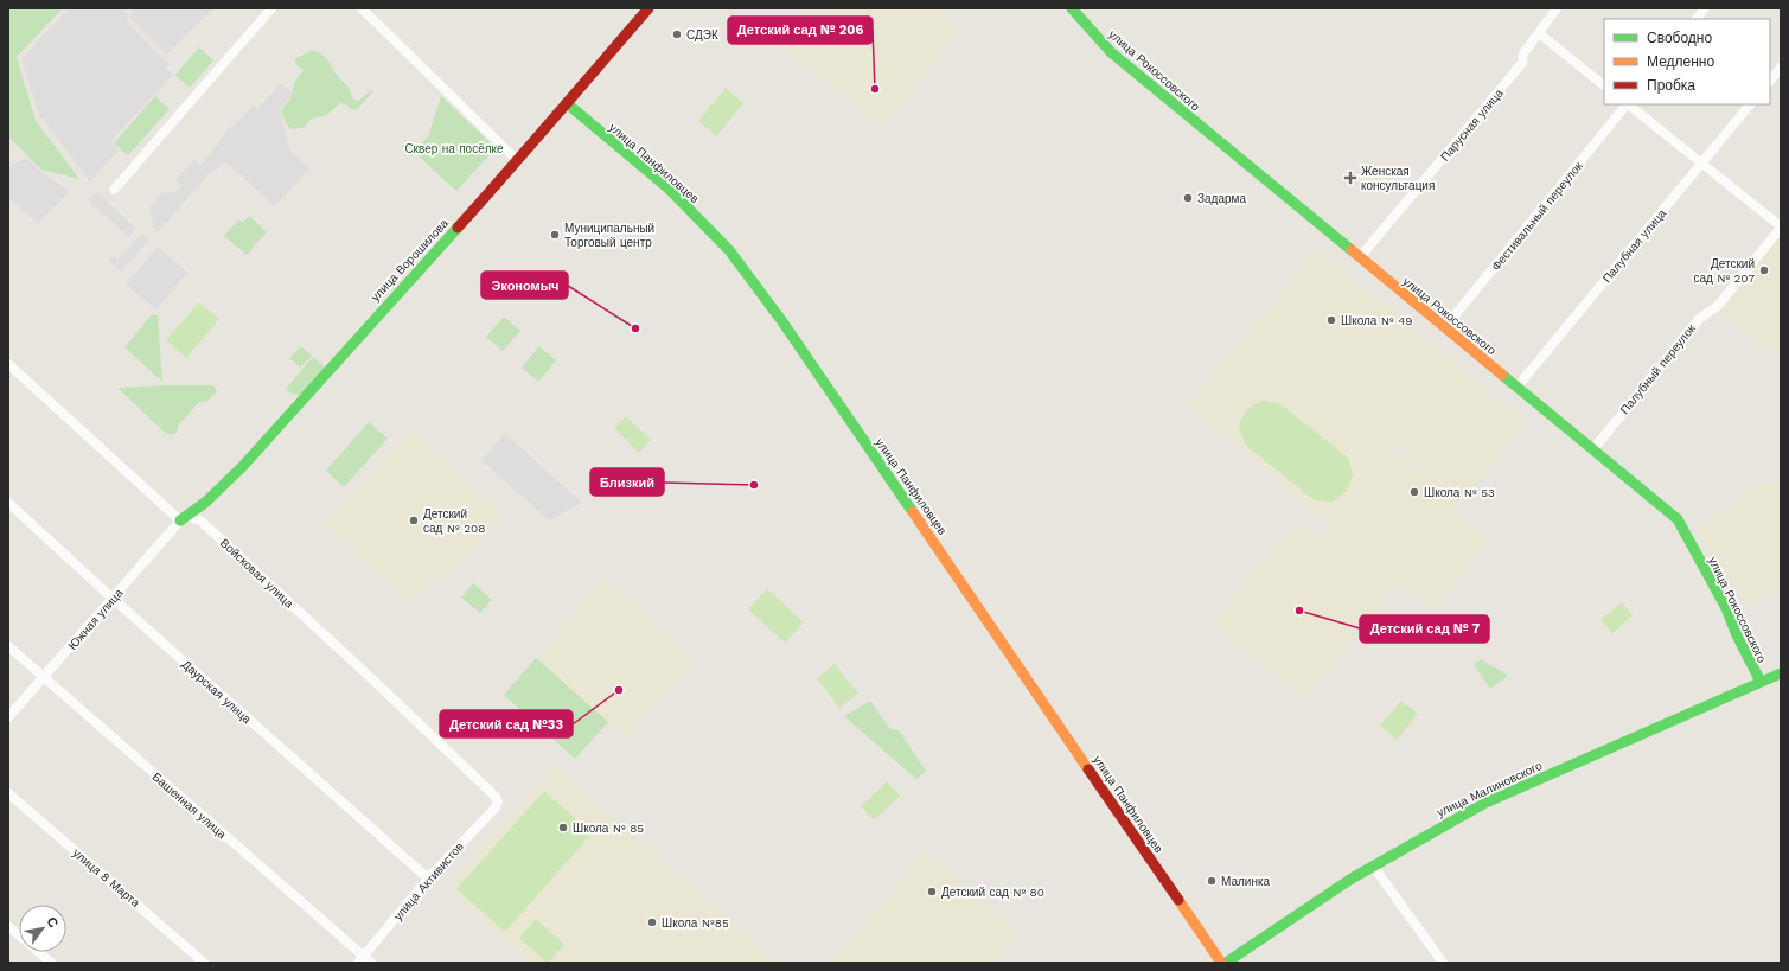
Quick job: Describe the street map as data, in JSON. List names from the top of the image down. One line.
{"streets":{"street":["улица Рокоссовского","Парусная улица","улица Панфиловцев","Фестивальный переулок","Палубная улица","улица Ворошилова","Палубный переулок","Войсковая улица","Южная улица","Даурская улица","улица Малиновского","Башенная улица","улица 8 Марта","улица Активистов"]},"crossings":[["улица Рокоссовского","Парусная улица"],["улица Рокоссовского","Фестивальный переулок"],["улица Рокоссовского","Палубная улица"],["улица Рокоссовского","Палубный переулок"],["улица Рокоссовского","улица Малиновского"],["улица Панфиловцев","улица Ворошилова"],["улица Ворошилова","Войсковая улица"],["улица Ворошилова","Южная улица"],["Войсковая улица","Южная улица"],["Войсковая улица","улица Активистов"],["Южная улица","Даурская улица"],["Южная улица","Башенная улица"],["Даурская улица","улица Активистов"],["Башенная улица","улица Активистов"]],"parks":["Сквер на посёлке"],"places":{"other":["СДЭК","Детский сад № 206","Задарма","Муниципальный Торговый центр","Детский сад № 207","Школа № 49","Экономыч","Близкий","Школа № 53","Детский сад № 208","Детский сад № 7","Детский сад №33","Школа № 85","Малинка","Детский сад № 80","Школа №85"],"health":["Женская консультация"]},"legend":["Свободно","Медленно","Пробка"],"north":"top right"}
